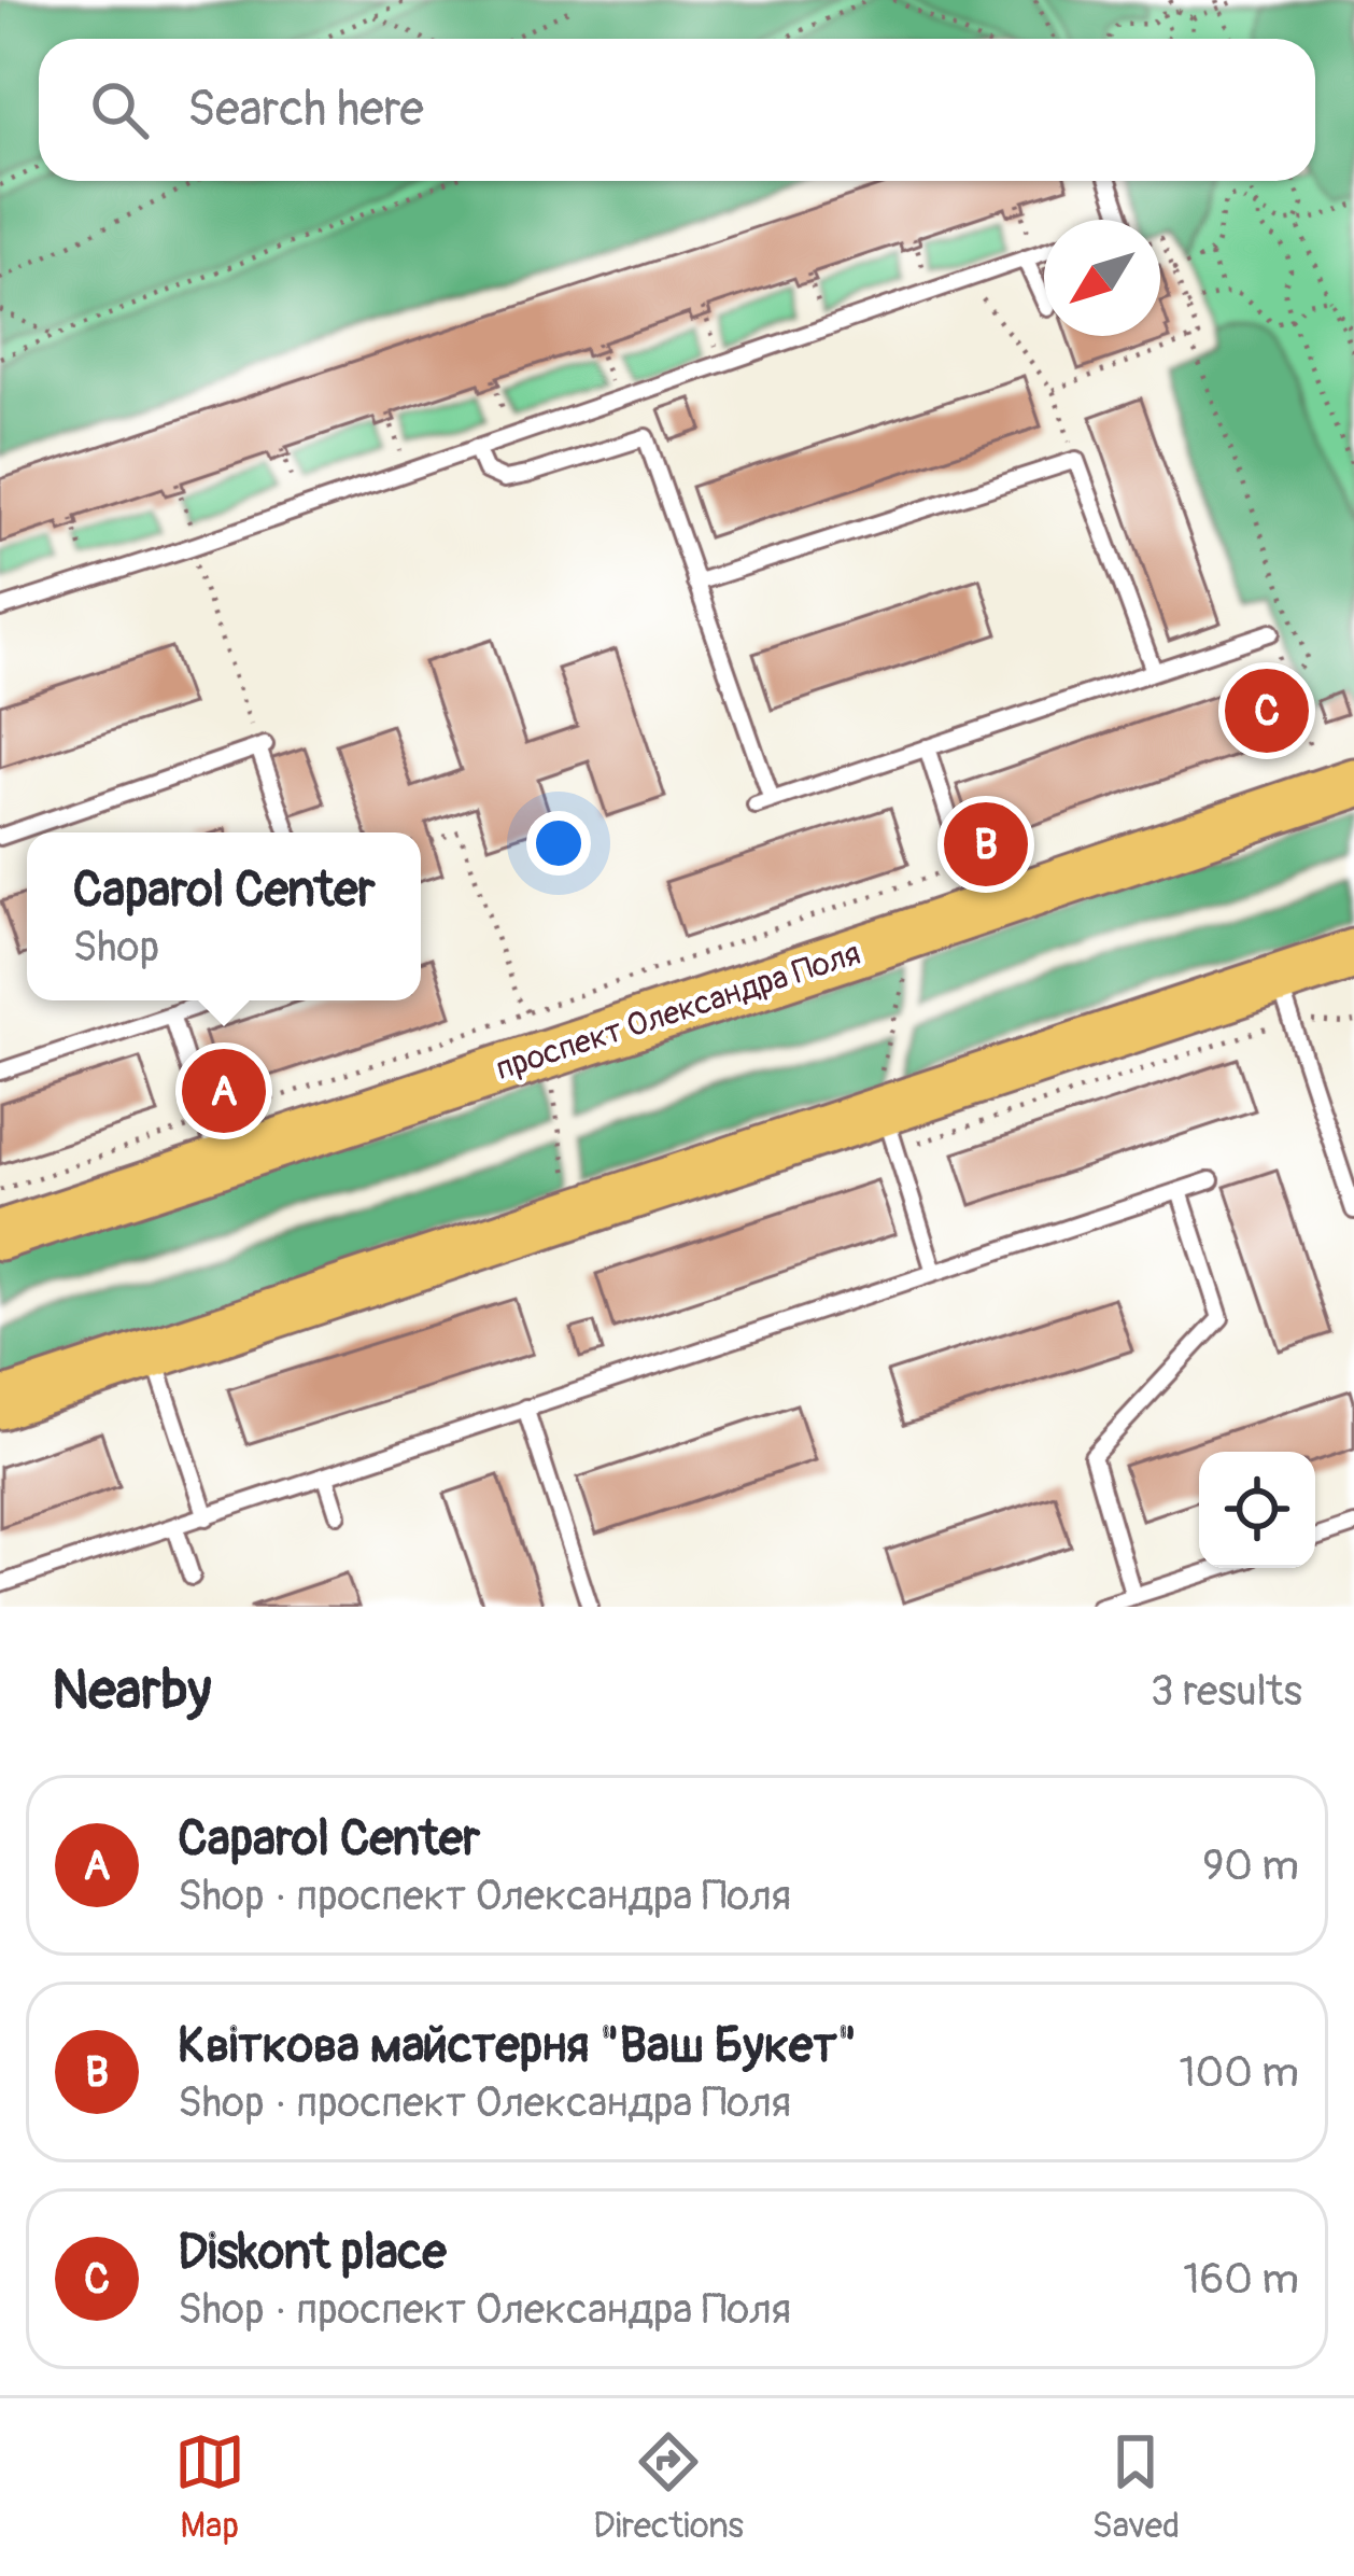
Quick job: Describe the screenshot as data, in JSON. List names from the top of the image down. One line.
{"streets":{"main road":["проспект Олександра Поля"]},"north":"bottom left","page":{"search":"Search here","pins":["C","B","A"],"popup":["Caparol Center","Shop"],"heading":["Nearby","3 results"],"list":[{"mark":"A","name":"Caparol Center","note":"Shop · проспект Олександра Поля","value":"90 m"},{"mark":"B","name":"Квіткова майстерня \"Ваш Букет\"","note":"Shop · проспект Олександра Поля","value":"100 m"},{"mark":"C","name":"Diskont place","note":"Shop · проспект Олександра Поля","value":"160 m"}],"nav":["Map","Directions","Saved"]}}
